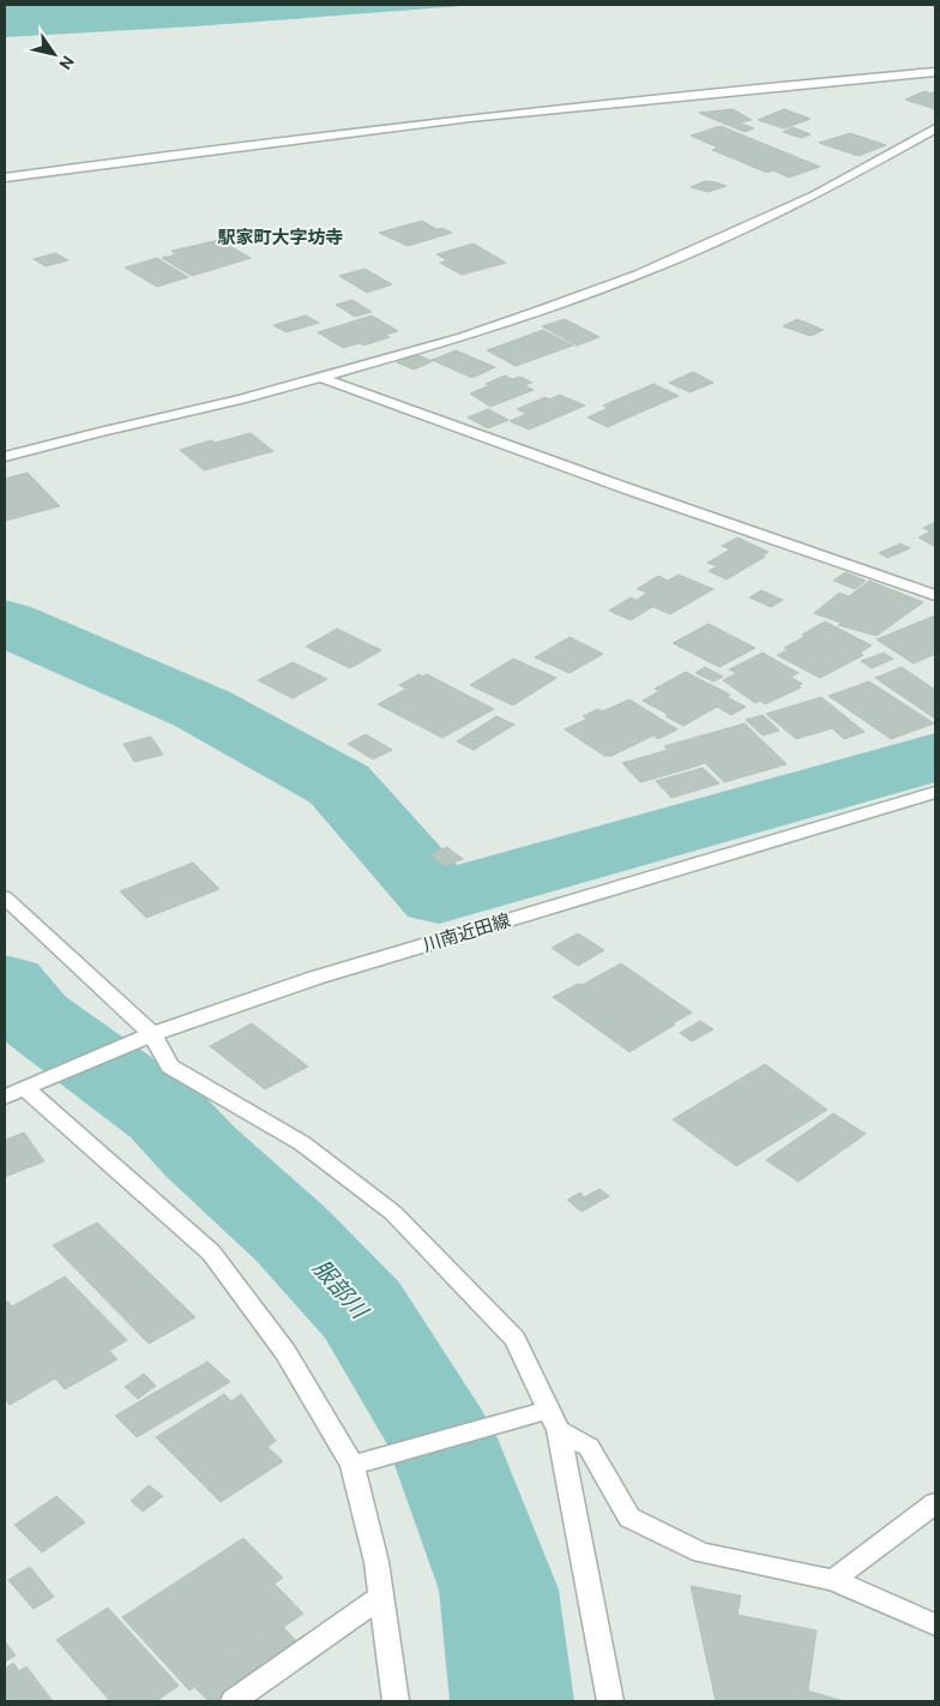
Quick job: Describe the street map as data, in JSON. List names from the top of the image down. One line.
{"streets":{"street":["川南近田線"]},"districts":["駅家町大字坊寺"],"water":["服部川"],"north":"bottom right"}
